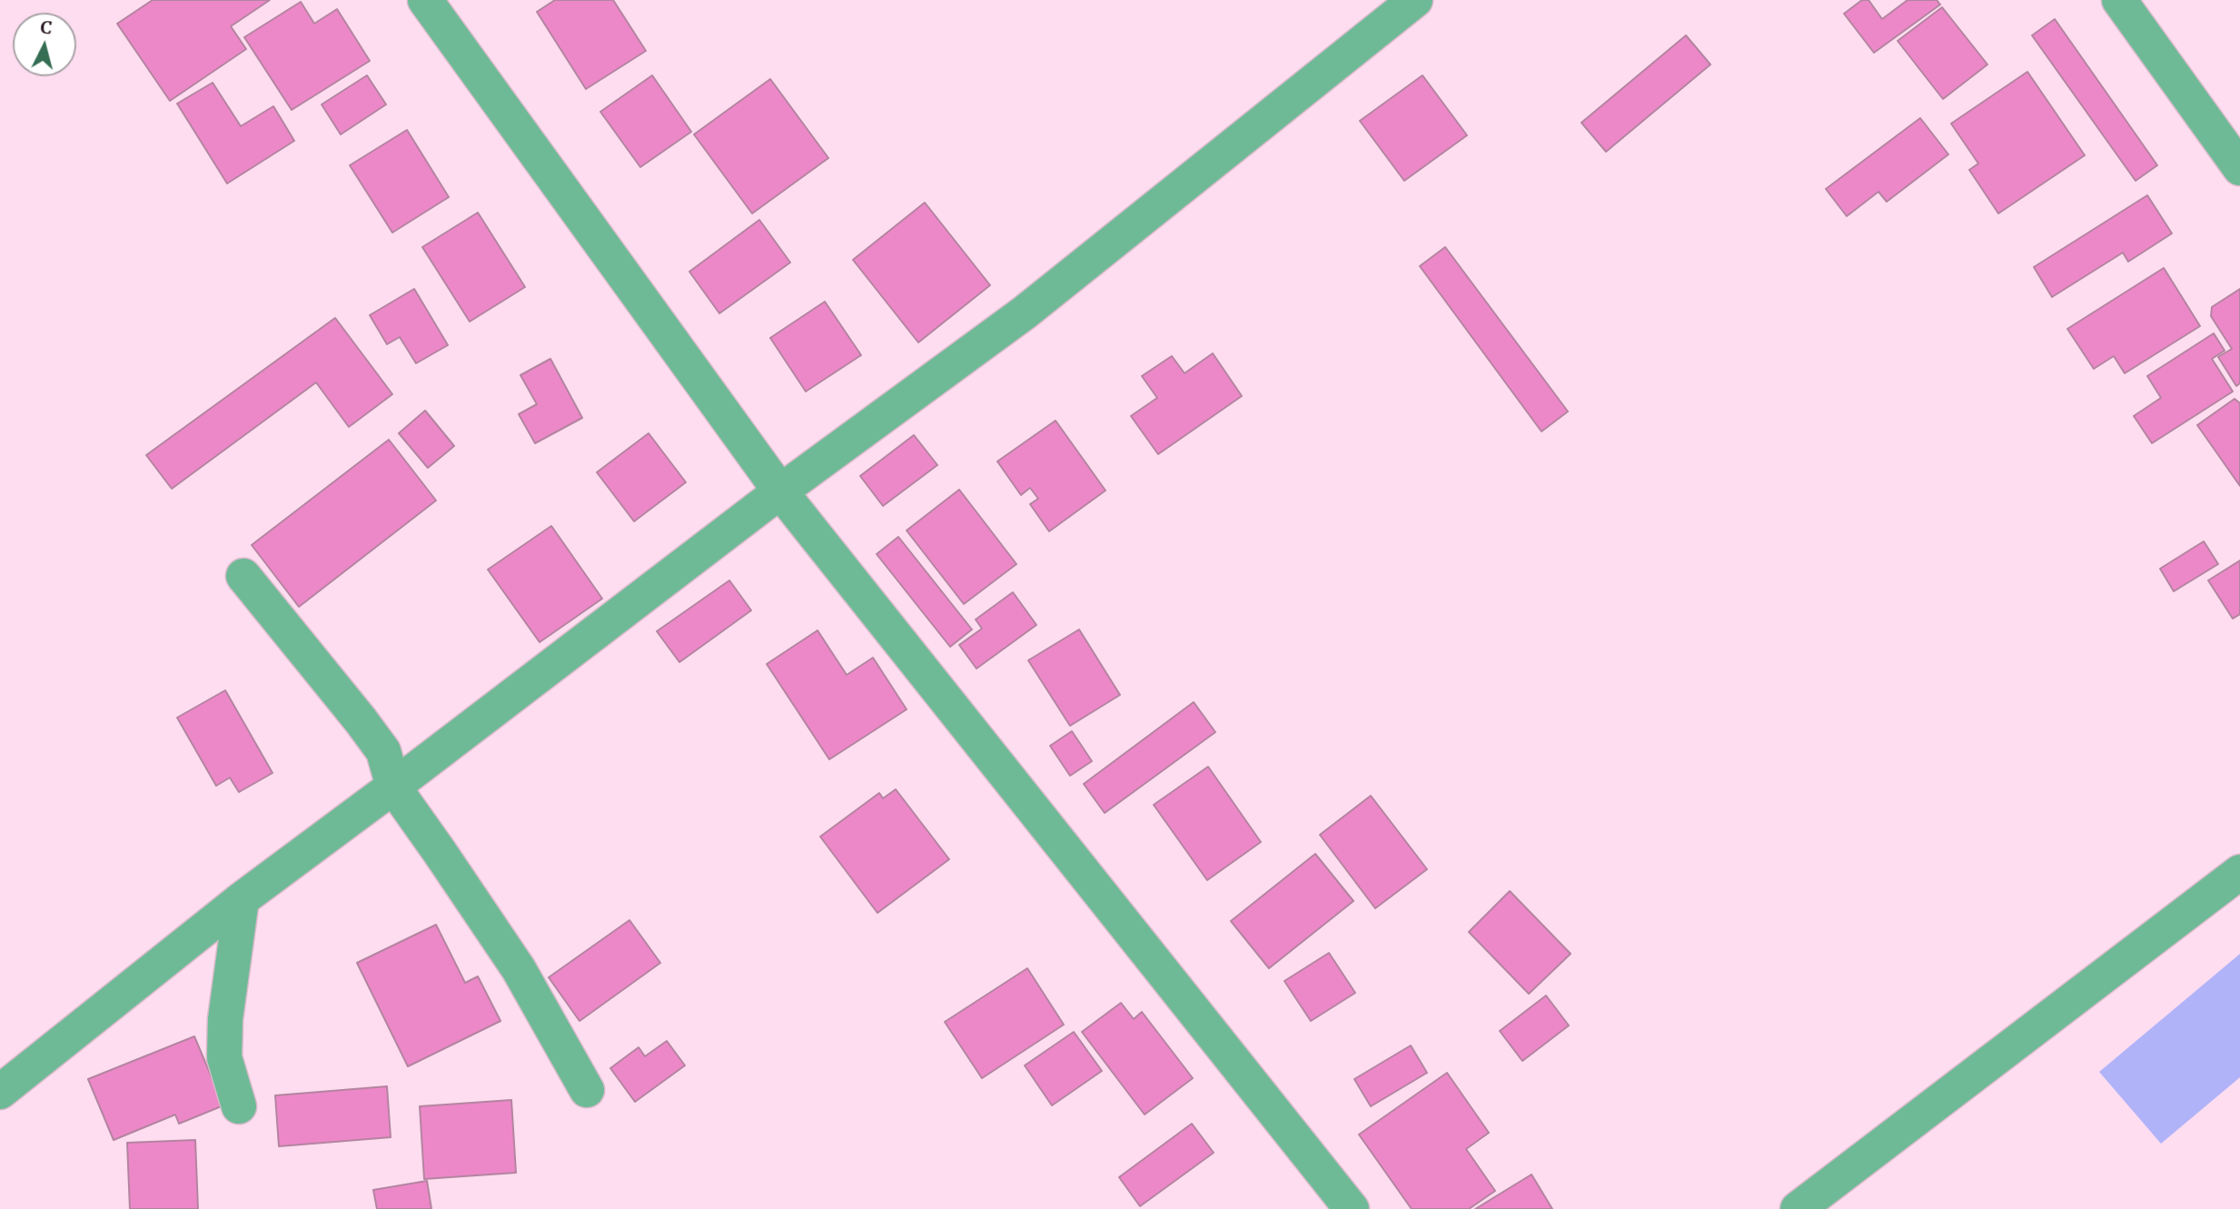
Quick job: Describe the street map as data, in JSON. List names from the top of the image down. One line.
{"north":"top"}
